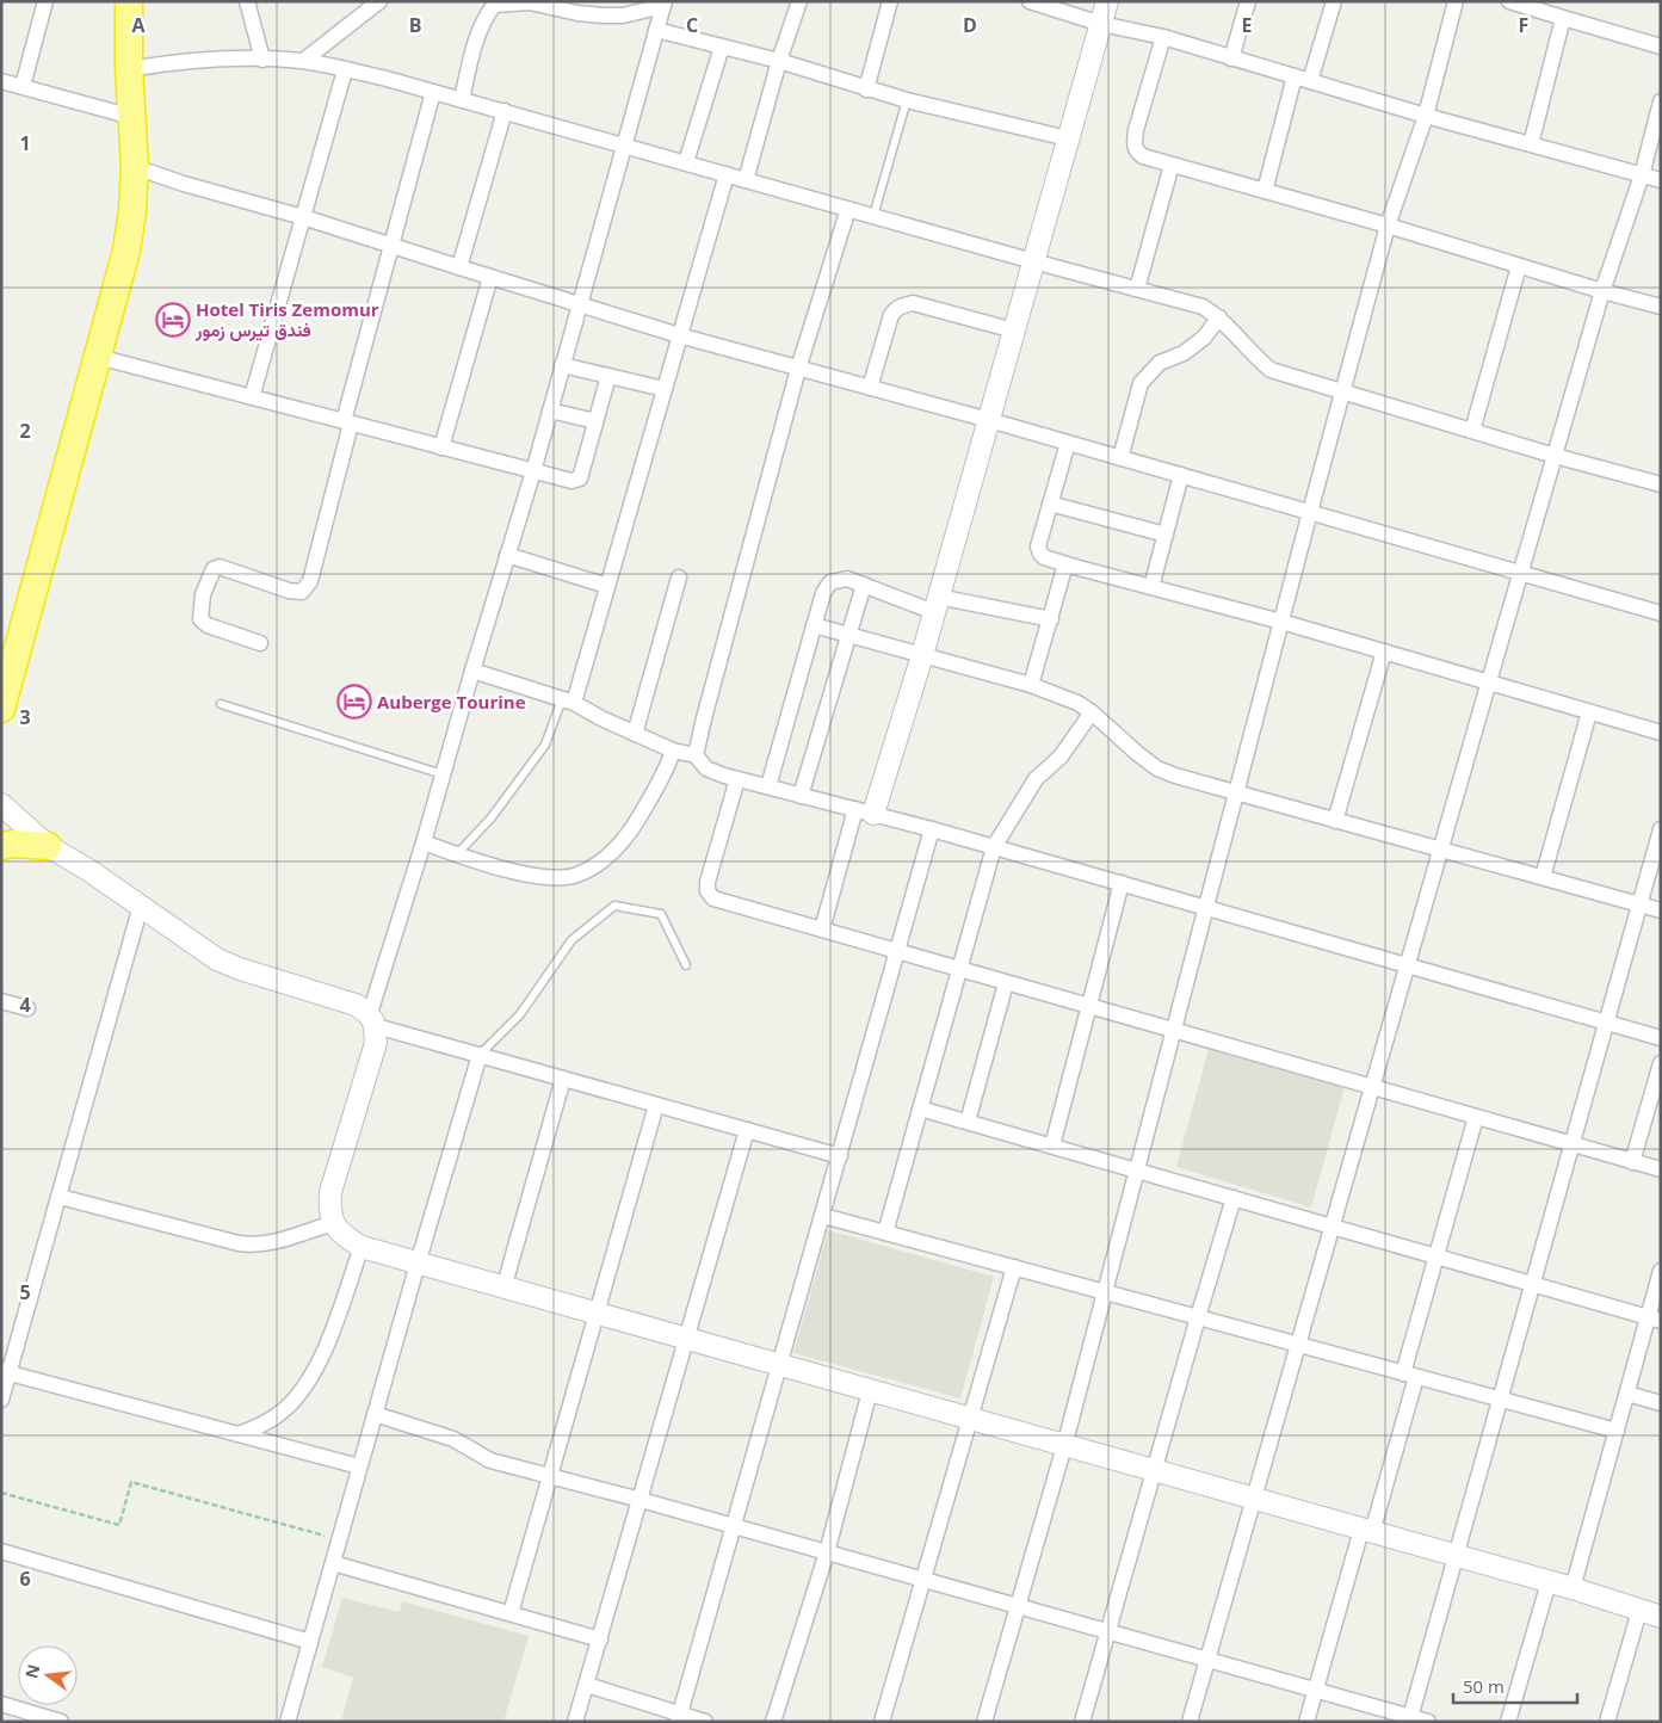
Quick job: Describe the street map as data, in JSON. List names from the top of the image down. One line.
{"places":{"hotel":["Hotel Tiris Zemomur فندق تيرس زمور","Auberge Tourine"]},"scale_bar":"50 m","north":"left","grid":{"columns":["A","B","C","D","E","F"],"rows":["1","2","3","4","5","6"]}}
